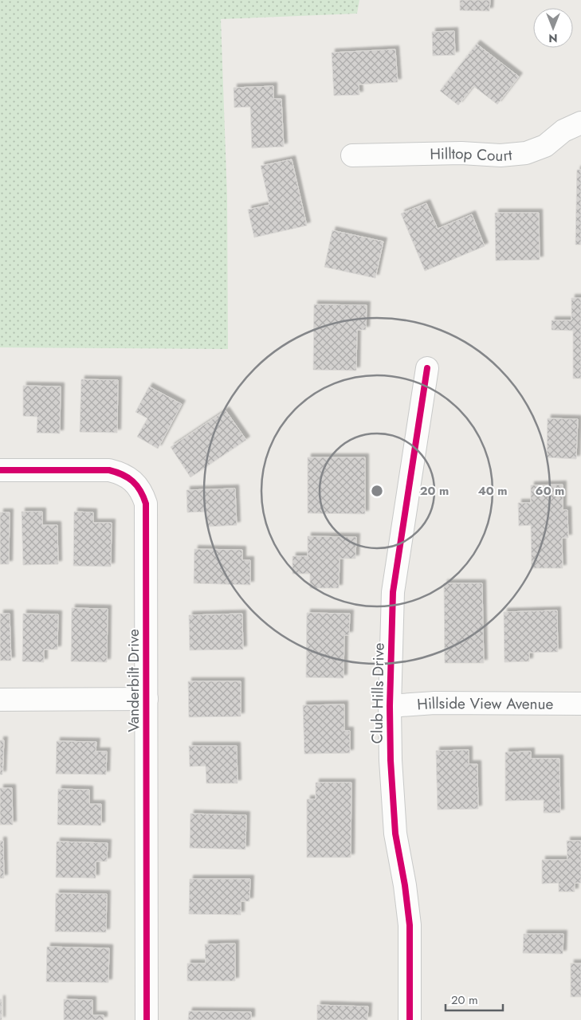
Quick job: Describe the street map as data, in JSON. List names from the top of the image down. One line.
{"streets":{"street":["Hilltop Court","Vanderbilt Drive","Club Hills Drive","Hillside View Avenue"]},"crossings":[["Club Hills Drive","Hillside View Avenue"]],"scale_bar":"20 m","north":"bottom","rings":["20 m","40 m","60 m"]}
